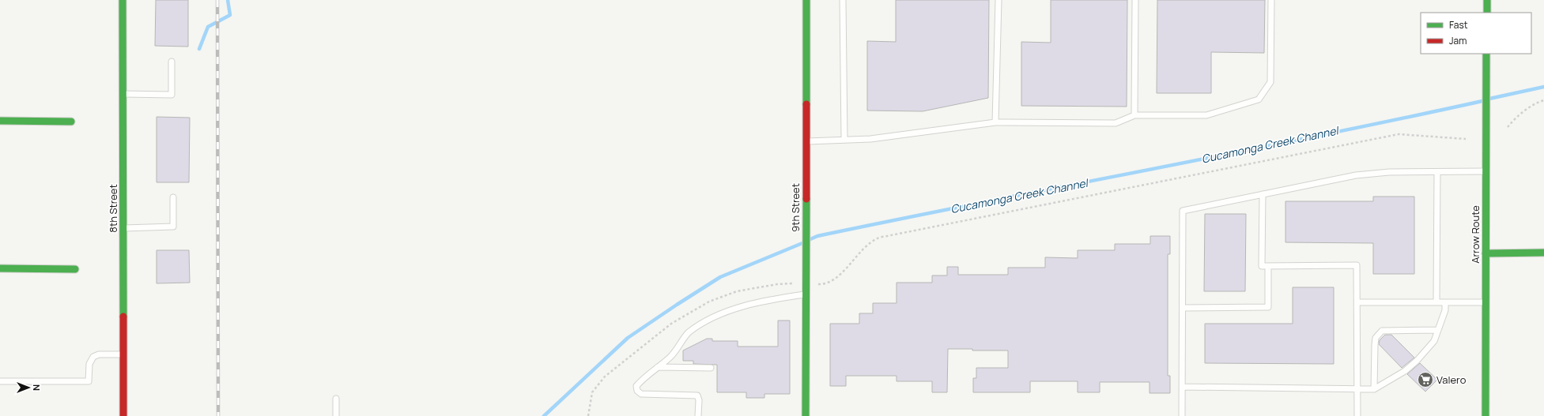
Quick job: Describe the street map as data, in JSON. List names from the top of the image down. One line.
{"streets":{"street":["9th Street","8th Street","Arrow Route"]},"water":["Cucamonga Creek Channel"],"places":{"supermarket":["Valero"]},"legend":["Fast","Jam"],"north":"right"}
